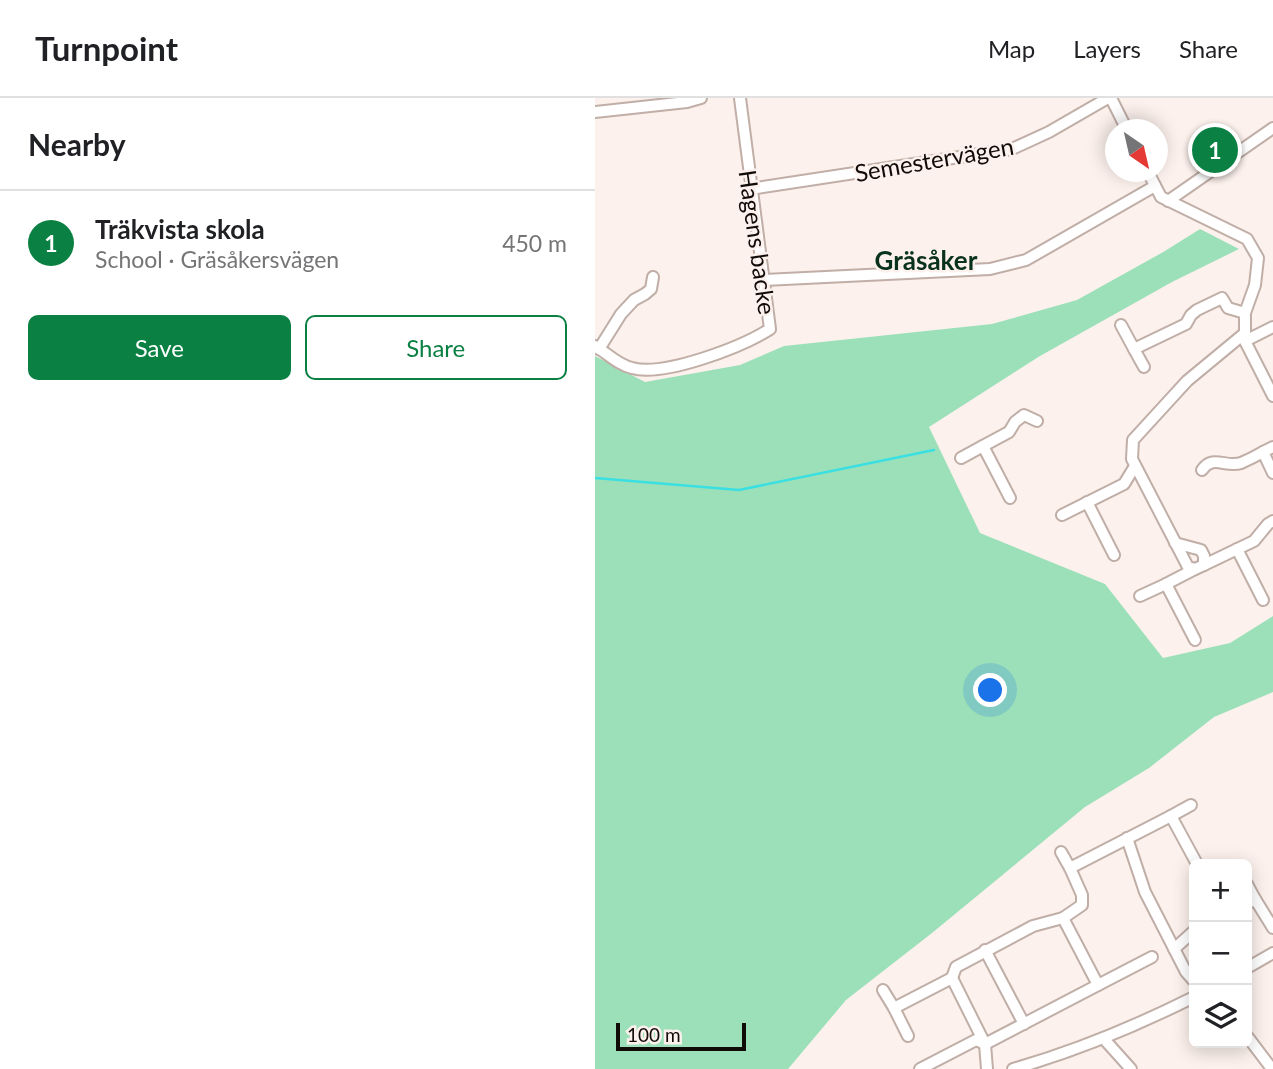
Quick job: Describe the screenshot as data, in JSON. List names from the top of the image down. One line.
{"streets":{"street":["Semestervägen","Hagens backe"]},"crossings":[["Semestervägen","Hagens backe"]],"districts":["Gräsåker"],"scale_bar":"100 m","north":"bottom right","page":{"header":"Turnpoint","nav":["Map","Layers","Share"],"heading":"Nearby","pins":"1","list":[{"mark":"1","name":"Träkvista skola","note":"School · Gräsåkersvägen","value":"450 m"}],"buttons":["Save","Share"],"map_buttons":["+","−"],"scale":"100 m"}}
